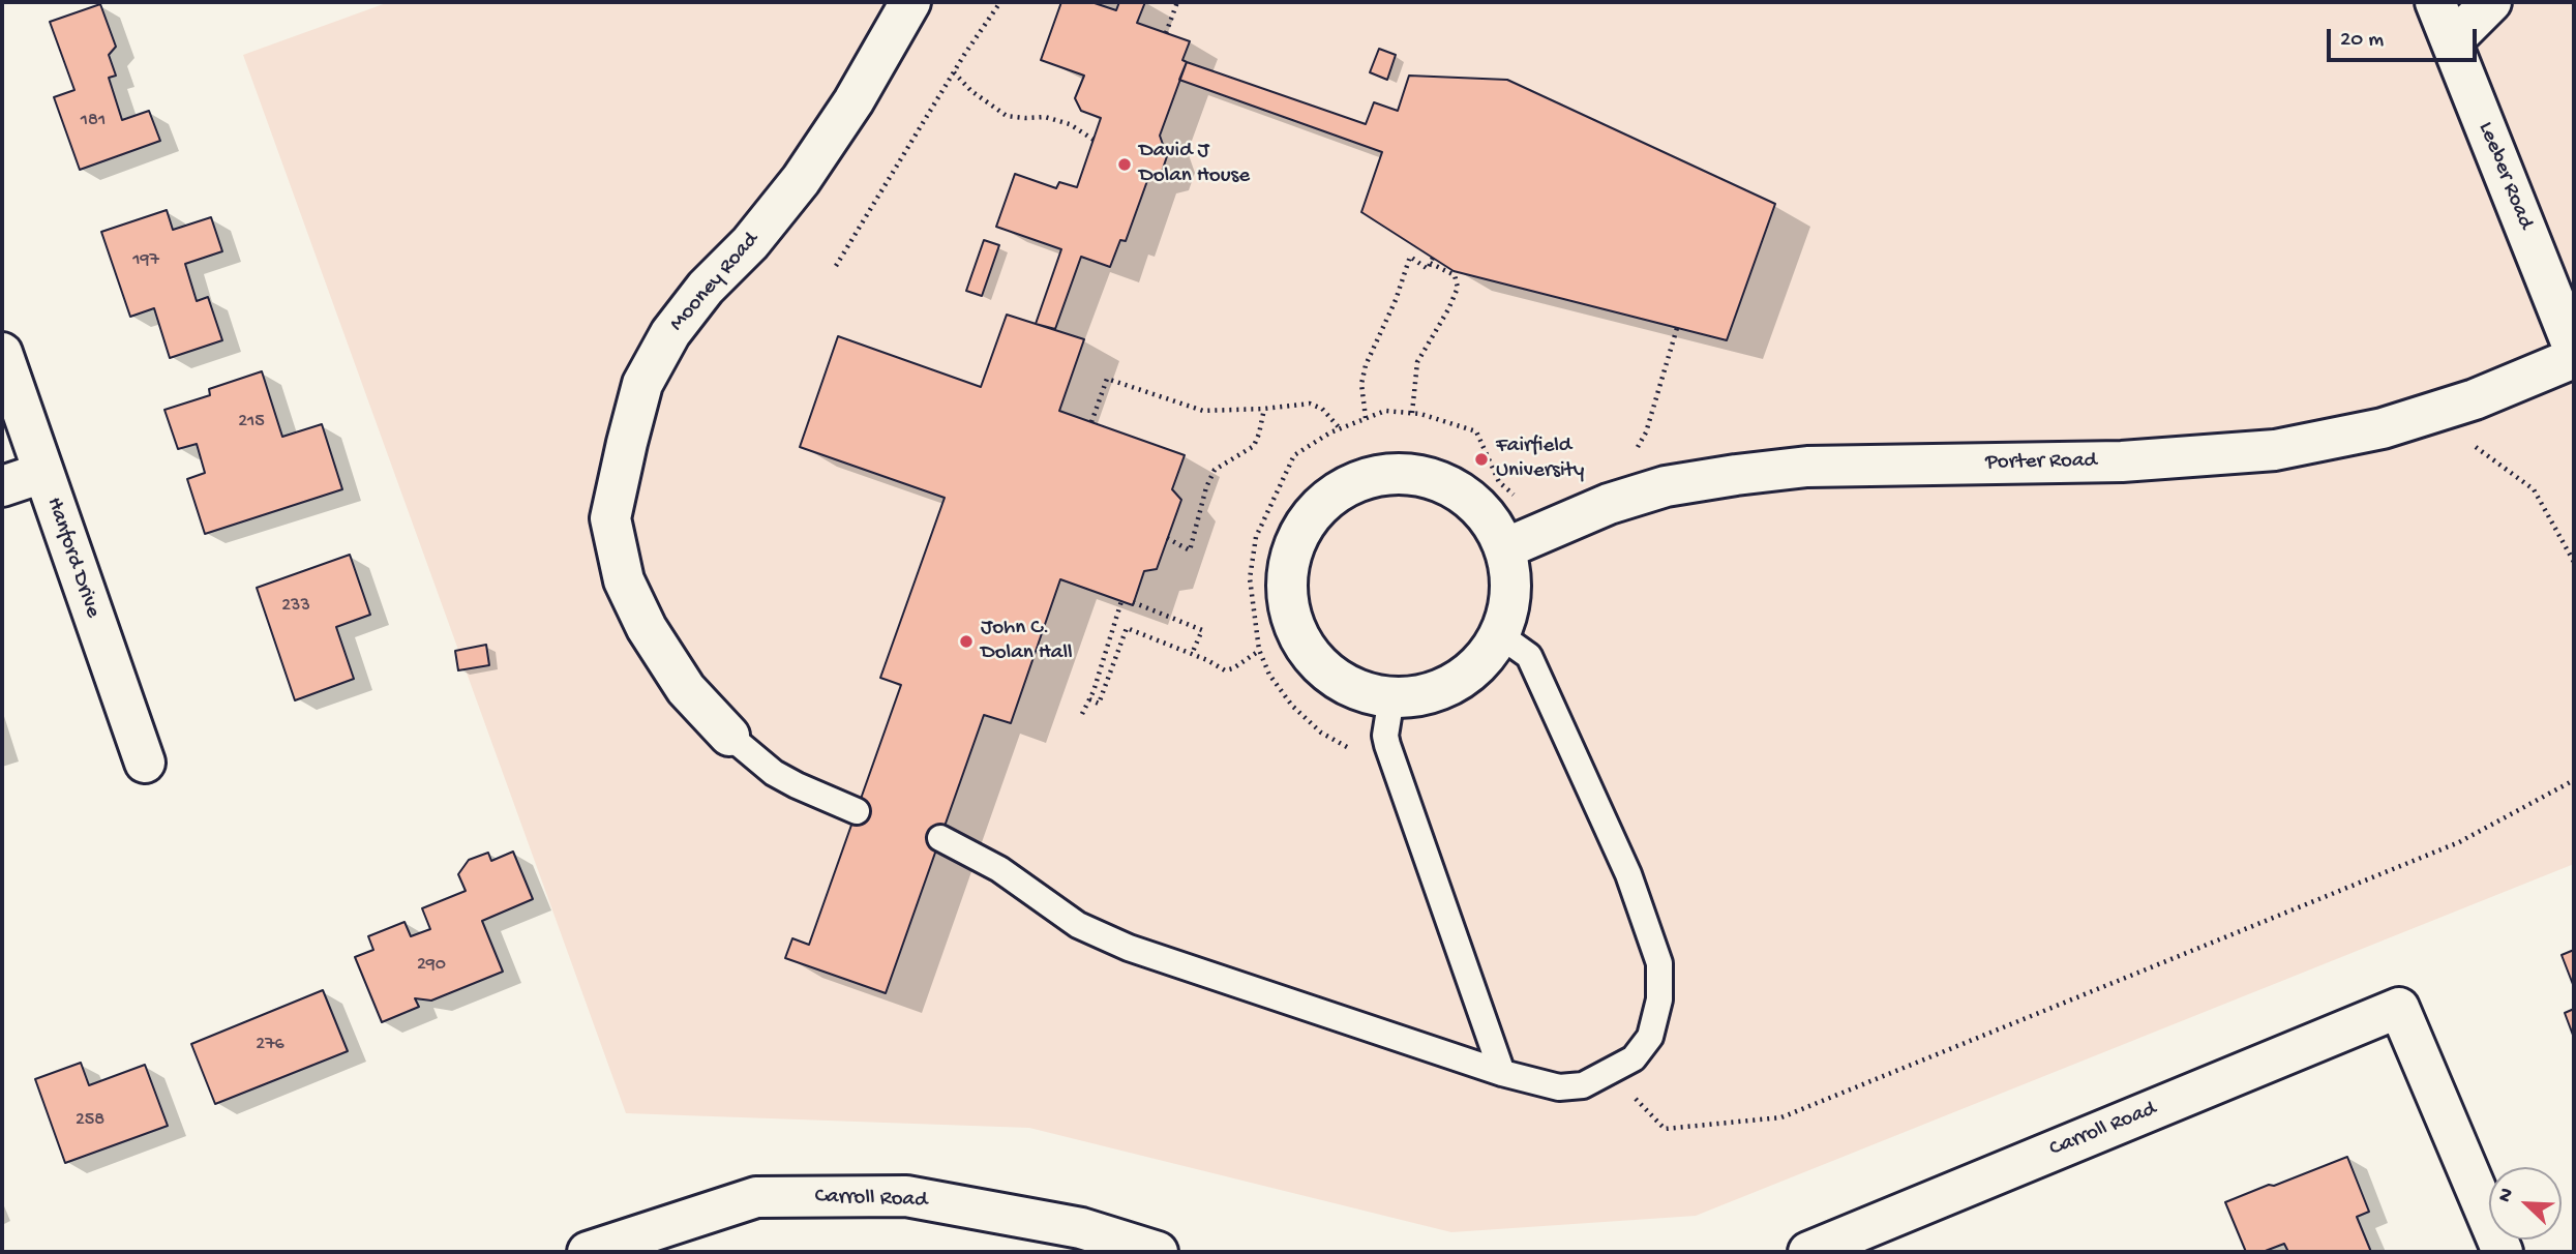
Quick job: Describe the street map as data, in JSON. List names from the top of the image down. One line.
{"streets":{"street":["Leeber Road","Mooney Road","Porter Road","Hanford Drive","Carroll Road"]},"places":["David J Dolan House","Fairfield University","John C. Dolan Hall"],"house_numbers":["181","197","215","233","290","276","258"],"scale_bar":"20 m","north":"top left"}
